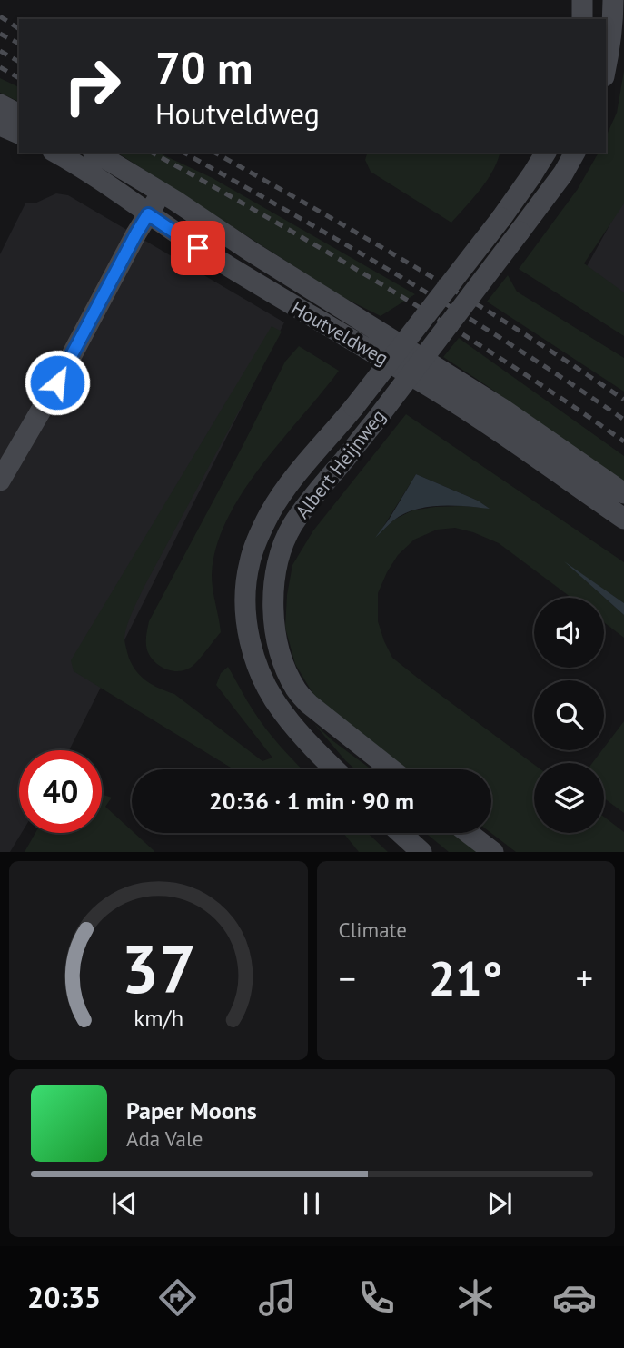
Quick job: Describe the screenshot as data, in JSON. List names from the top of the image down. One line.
{"streets":{"main road":["Houtveldweg","Albert Heijnweg"]},"page":{"turn":["70 m","Houtveldweg"],"limit":"40","trip":"20:36 · 1 min · 90 m","tile":"Climate","heat":["−","21°","+"],"song":["Paper Moons","Ada Vale"],"tabs":"20:35","gauge":["37","km/h"]}}
